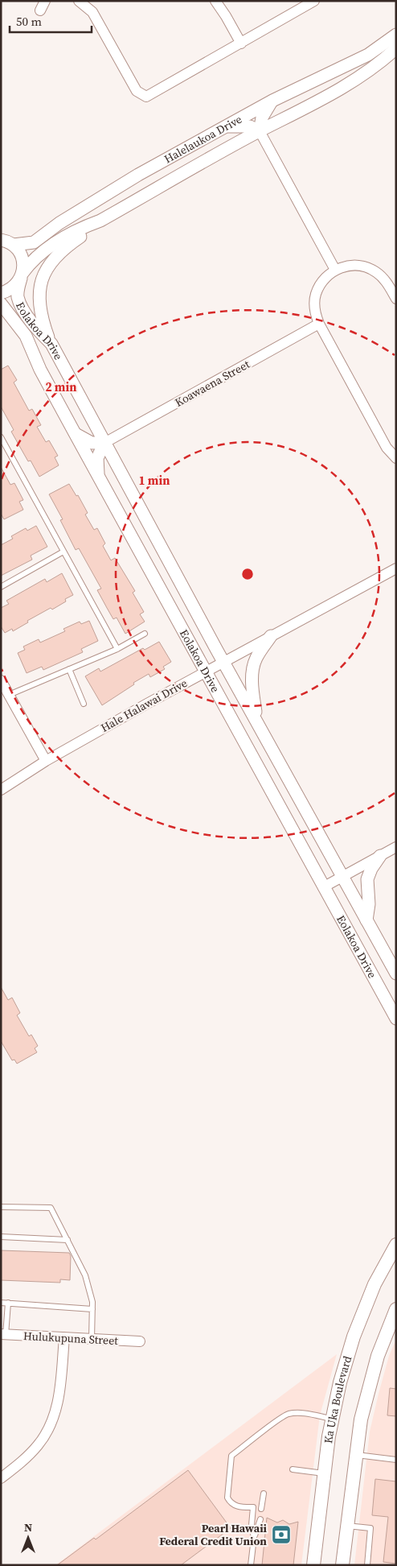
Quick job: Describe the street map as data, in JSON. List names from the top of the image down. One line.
{"streets":{"main road":["Ka Uka Boulevard"],"street":["Halelaukoa Drive","Eolakoa Drive","Koawaena Street","Hale Halawai Drive","Hulukupuna Street"]},"crossings":[["Halelaukoa Drive","Eolakoa Drive"],["Eolakoa Drive","Koawaena Street"],["Eolakoa Drive","Hale Halawai Drive"]],"places":{"bank":["Pearl Hawaii Federal Credit Union"]},"scale_bar":"50 m","north":"top","rings":["2 min","1 min"]}
